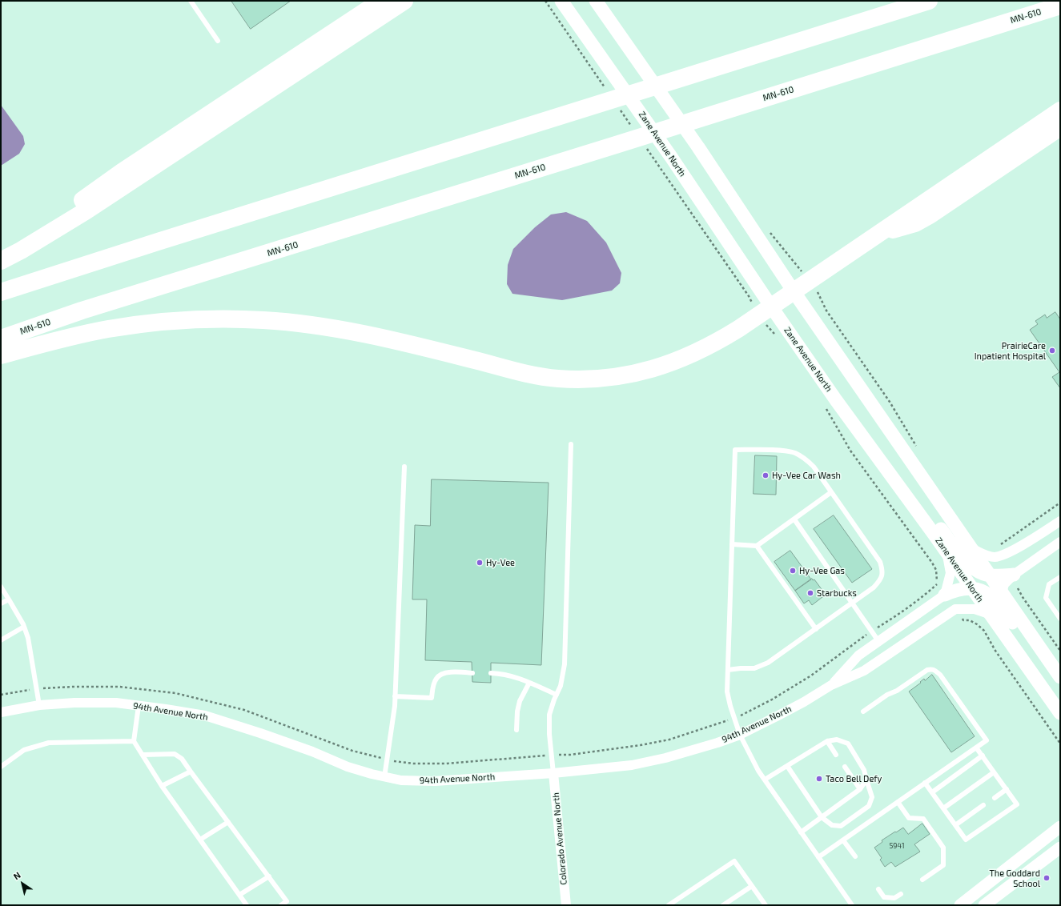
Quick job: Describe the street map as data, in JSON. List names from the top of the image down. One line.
{"streets":{"highway":["MN-610"],"main road":["Zane Avenue North"],"street":["94th Avenue North","Colorado Avenue North"]},"crossings":[["Zane Avenue North","94th Avenue North"],["94th Avenue North","Colorado Avenue North"]],"places":["PrairieCare Inpatient Hospital","Hy-Vee Car Wash","Hy-Vee","Hy-Vee Gas","Starbucks","Taco Bell Defy","The Goddard School"],"house_numbers":["5941"],"north":"top left"}
